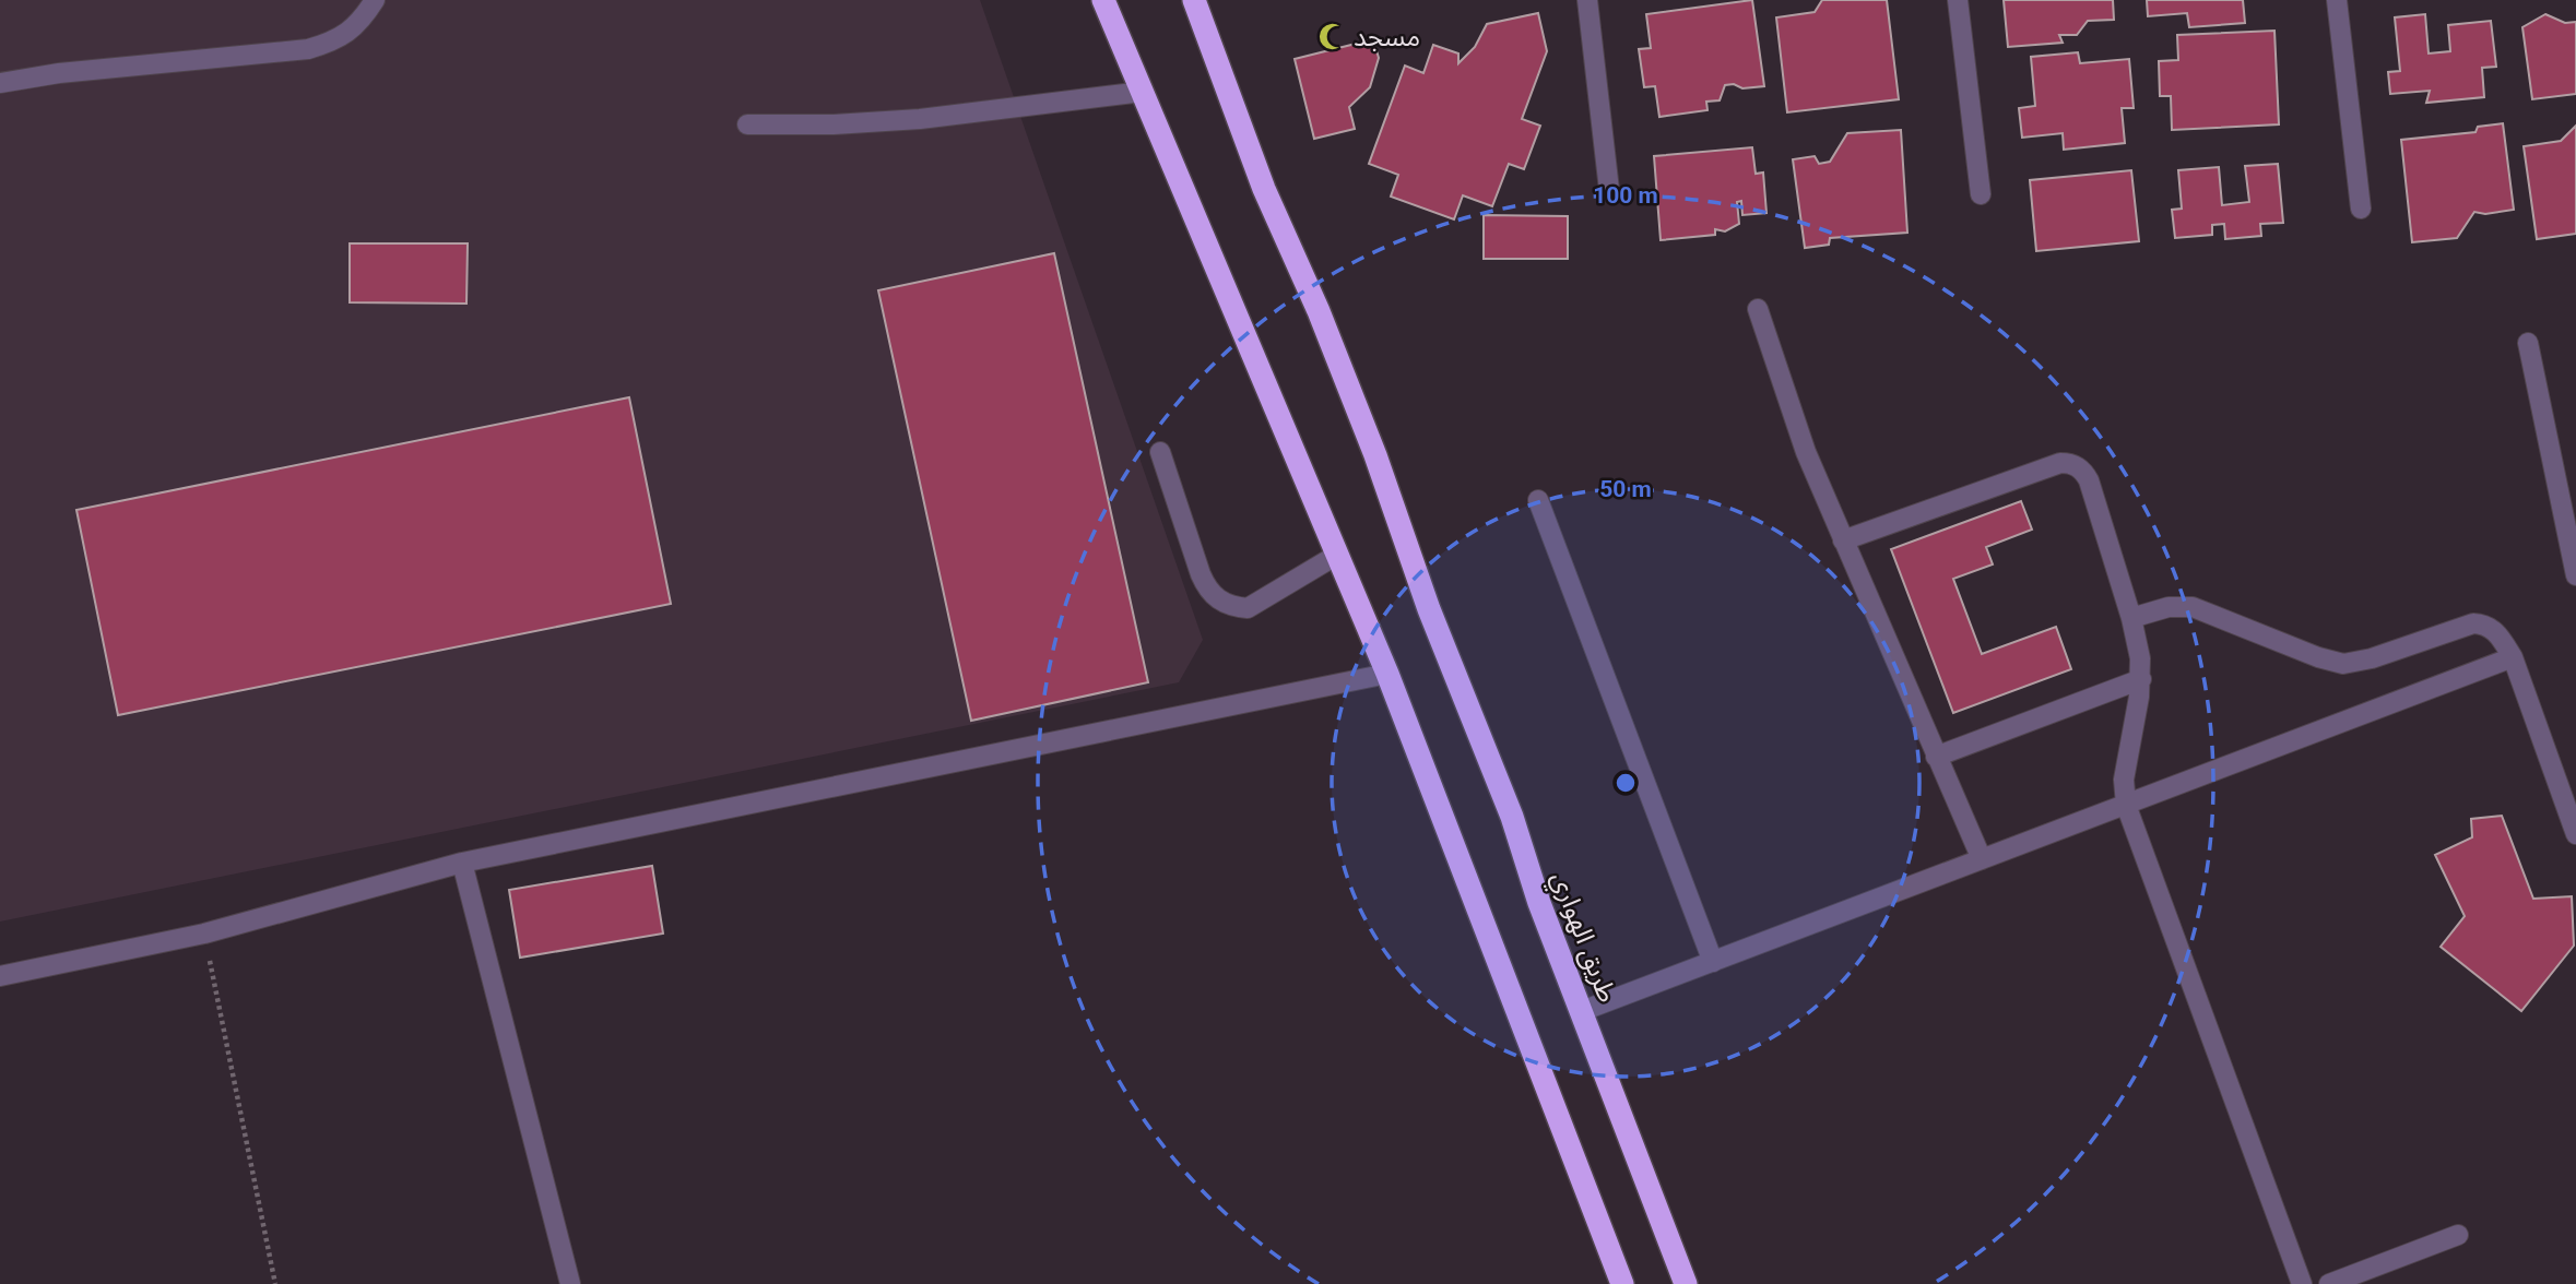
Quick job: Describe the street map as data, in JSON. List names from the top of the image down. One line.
{"streets":{"highway":["طريق الهواري"]},"places":{"mosque":["مسجد"]},"rings":["100 m","50 m"]}
